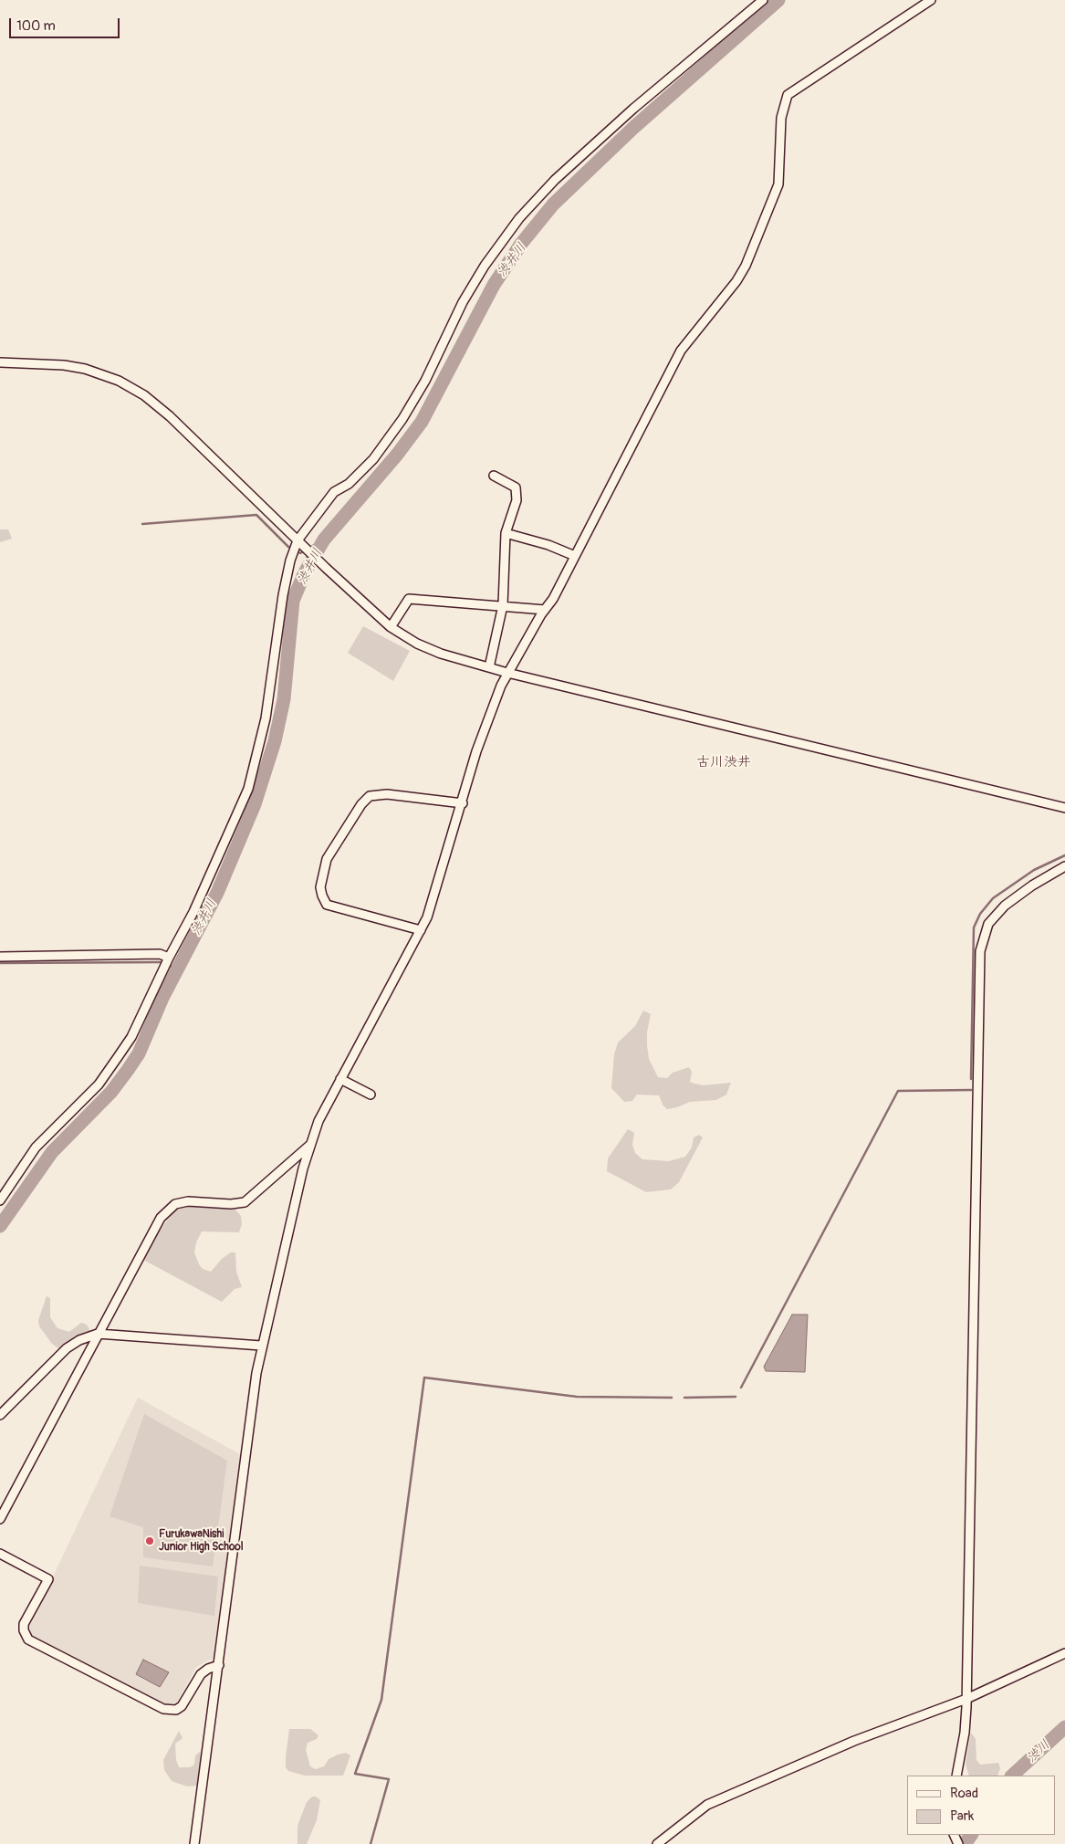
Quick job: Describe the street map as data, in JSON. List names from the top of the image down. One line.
{"districts":["古川渋井"],"water":["渋井川","渋川"],"places":["FurukawaNishi Junior High School"],"legend":["Road","Park"],"scale_bar":"100 m"}
